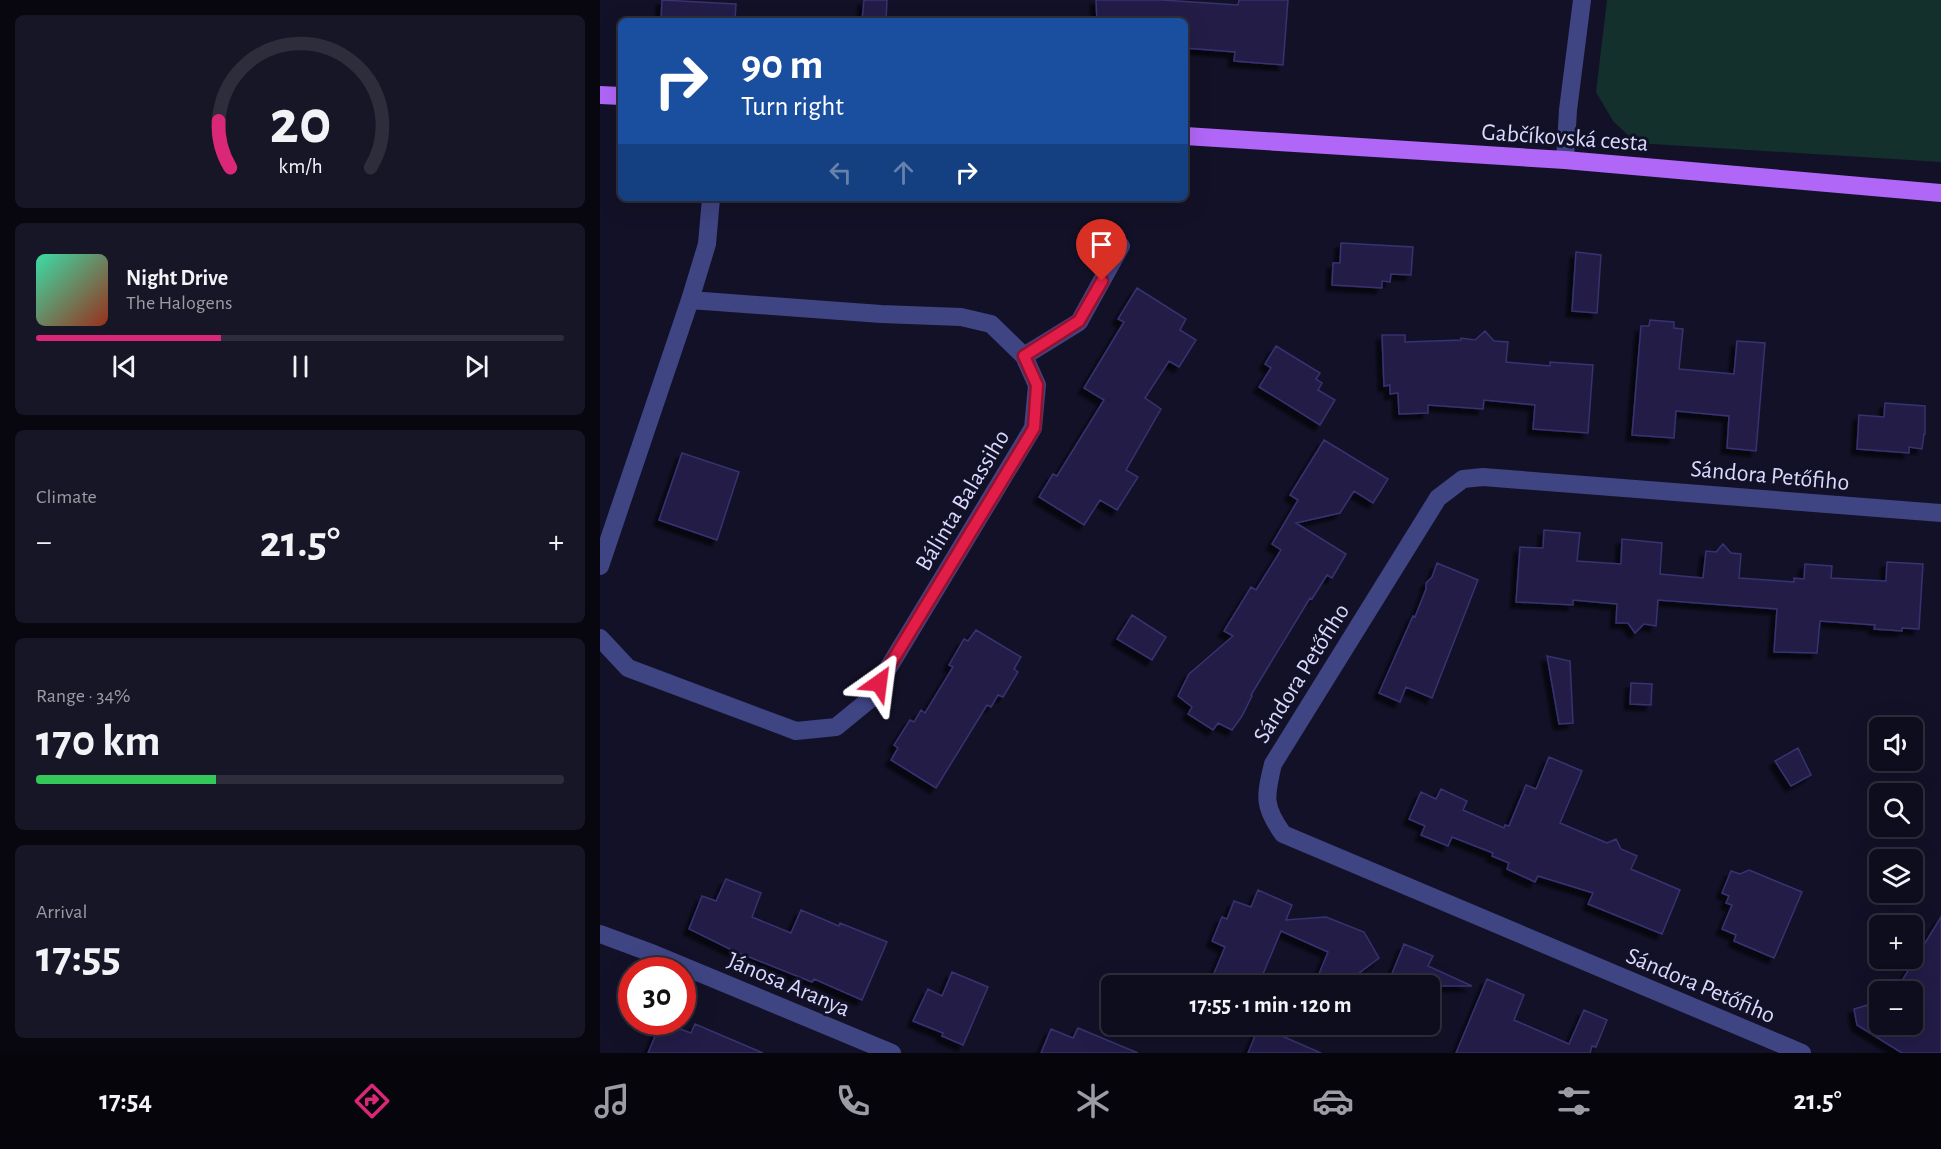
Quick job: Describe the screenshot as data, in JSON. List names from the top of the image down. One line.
{"streets":{"main road":["Gabčíkovská cesta"],"street":["Sándora Petőfiho","Bálinta Balassiho","Jánosa Aranya"]},"page":{"turn":["90 m","Turn right"],"song":["Night Drive","The Halogens"],"tile":["Climate",["Range · 34%","170 km"],["Arrival","17:55"]],"heat":["−","21.5°","+"],"map_buttons":["+","−"],"limit":"30","trip":"17:55 · 1 min · 120 m","tabs":["17:54","21.5°"],"gauge":["20","km/h"]}}
